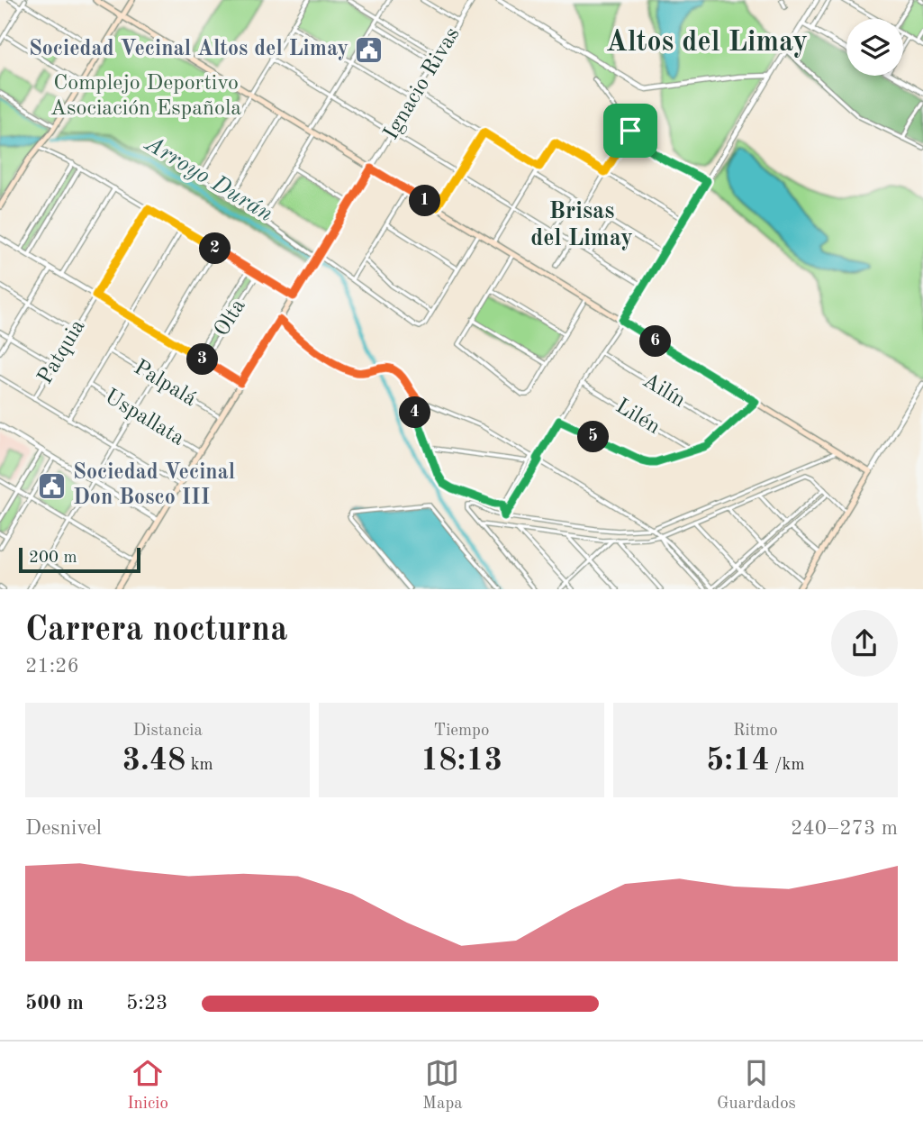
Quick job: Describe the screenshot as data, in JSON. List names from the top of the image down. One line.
{"streets":{"main road":["Ignacio Rivas"],"street":["Olta","Patquia","Palpalá","Ailín","Lilén","Uspallata"]},"crossings":[["Ignacio Rivas","Palpalá"],["Ignacio Rivas","Uspallata"]],"districts":["Altos del Limay","Brisas del Limay"],"water":["Arroyo Durán"],"parks":["Complejo Deportivo Asociación Española"],"places":{"public building":["Sociedad Vecinal Altos del Limay","Sociedad Vecinal Don Bosco III"]},"scale_bar":"200 m","page":{"pins":["1","2","6","3","4","5"],"scale":"200 m","heading":["Carrera nocturna","21:26"],"stats":[["Distancia","3.48 km"],["Tiempo","18:13"],["Ritmo","5:14 /km"]],"chart":["Desnivel","240–273 m"],"list":[{"name":"500 m","note":"5:23"}],"tabs":["Inicio","Mapa","Guardados"]}}
